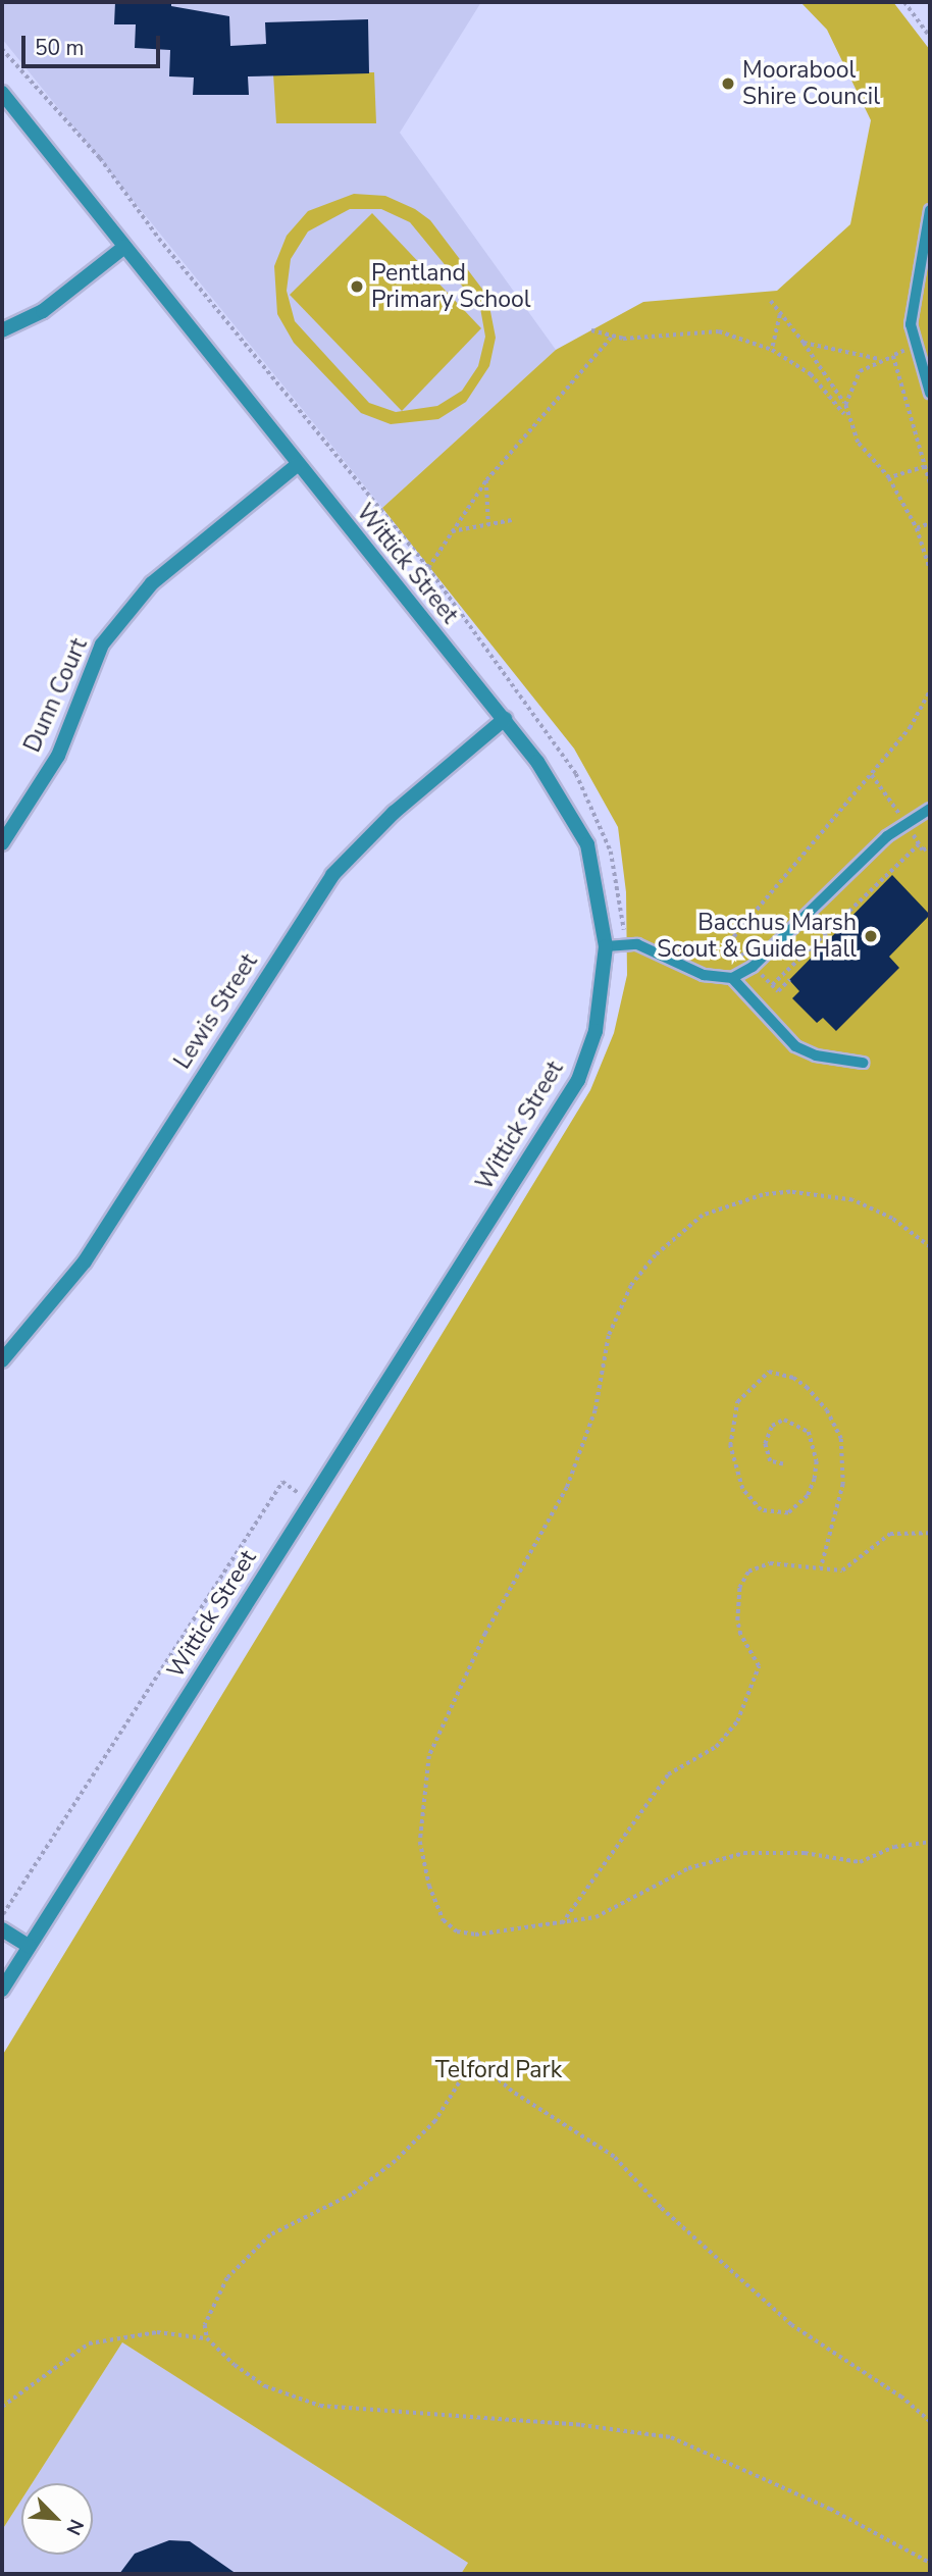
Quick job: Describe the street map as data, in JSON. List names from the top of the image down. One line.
{"streets":{"street":["Wittick Street","Dunn Court","Lewis Street"]},"crossings":[["Wittick Street","Dunn Court"],["Wittick Street","Lewis Street"]],"parks":["Telford Park"],"places":["Moorabool Shire Council","Pentland Primary School","Bacchus Marsh Scout & Guide Hall"],"scale_bar":"50 m","north":"bottom right"}
